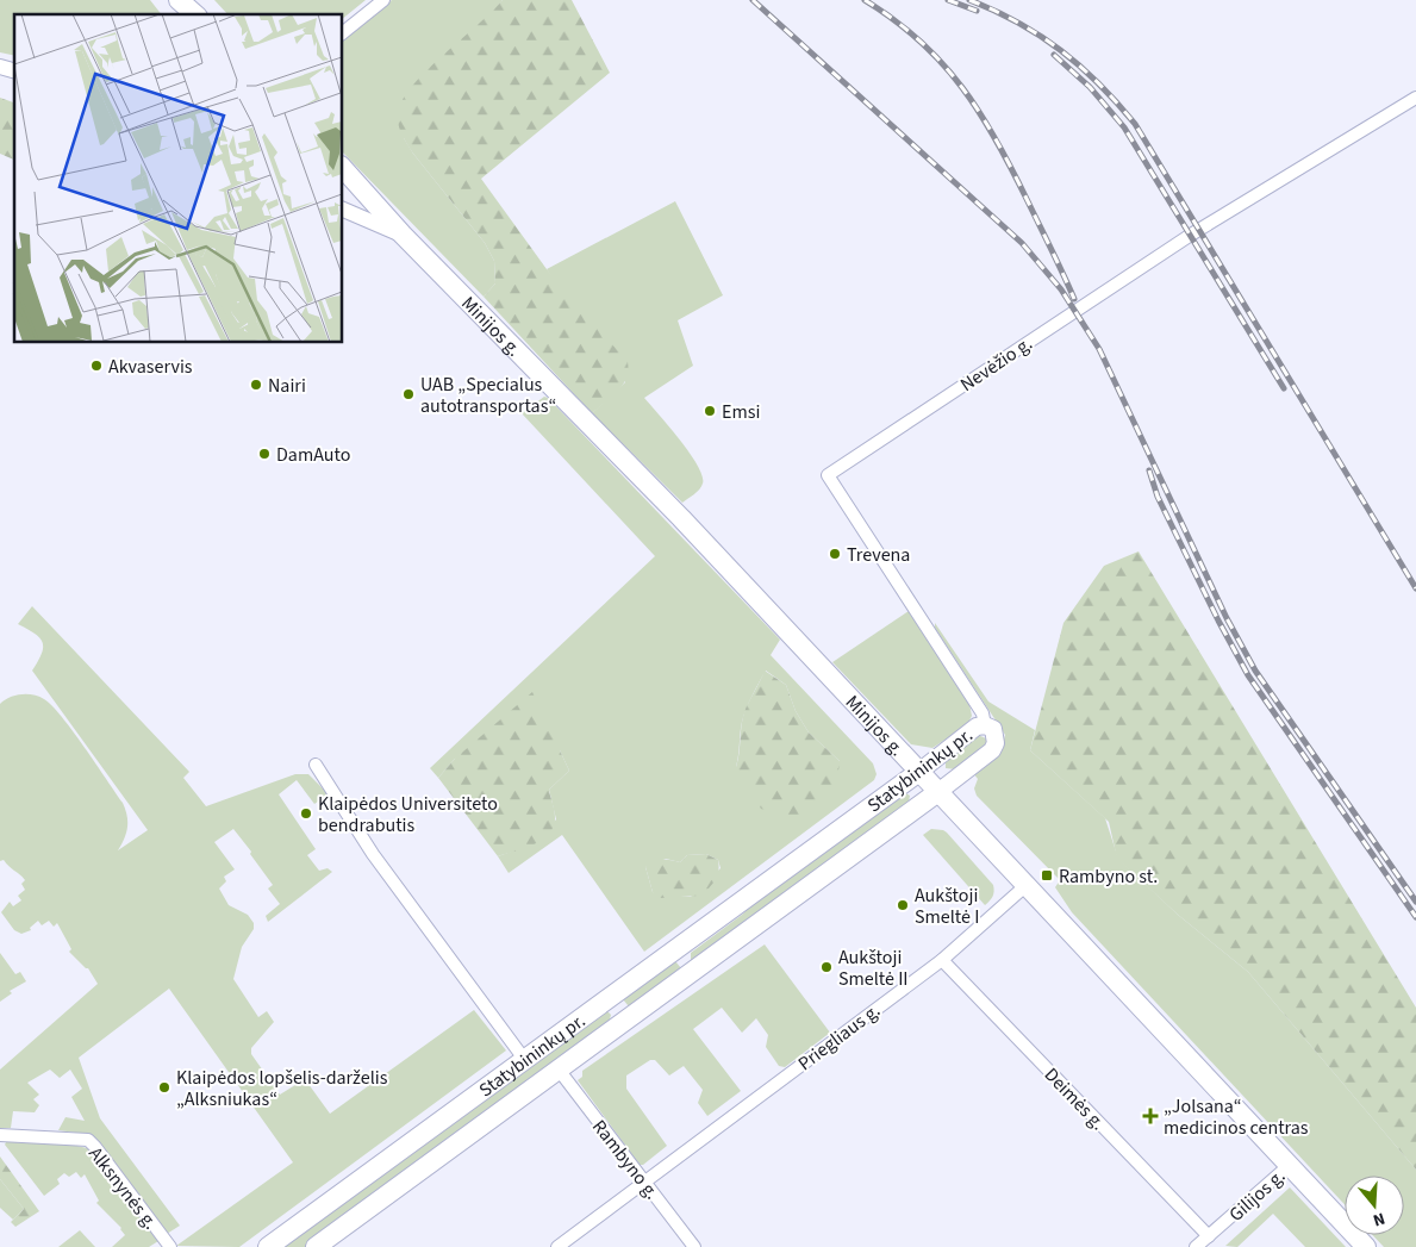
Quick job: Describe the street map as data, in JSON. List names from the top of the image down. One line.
{"streets":{"main road":["Minijos g.","Statybininkų pr."],"street":["Nevėžio g.","Priegliaus g.","Deimės g.","Rambyno g.","Alksnynės g.","Gilijos g."]},"crossings":[["Minijos g.","Statybininkų pr."],["Minijos g.","Priegliaus g."],["Minijos g.","Gilijos g."],["Nevėžio g.","Statybininkų pr."],["Statybininkų pr.","Rambyno g."],["Priegliaus g.","Deimės g."],["Priegliaus g.","Rambyno g."],["Deimės g.","Gilijos g."]],"places":{"other":["Akvaservis","Nairi","UAB „Specialus autotransportas“","Emsi","DamAuto","Trevena","Klaipėdos Universiteto bendrabutis","Aukštoji Smeltė I","Aukštoji Smeltė II","Klaipėdos lopšelis-darželis „Alksniukas“"],"transit":["Rambyno st."],"health":["„Jolsana“ medicinos centras"]},"north":"bottom"}
